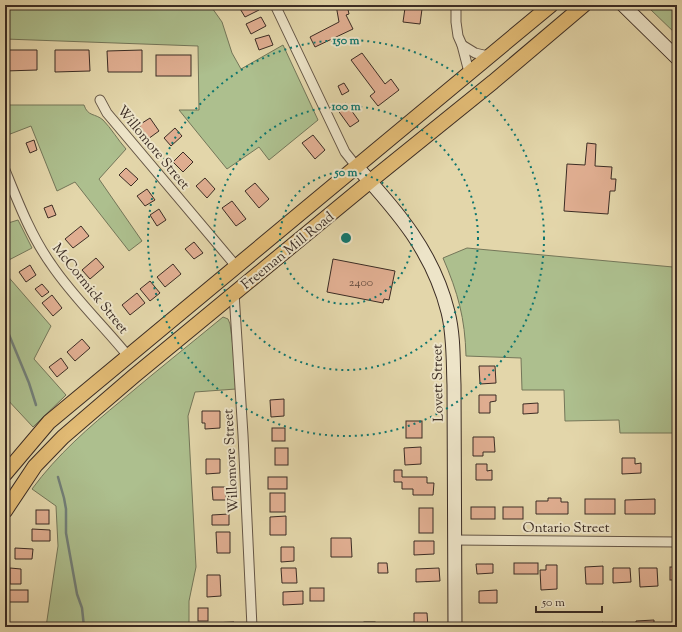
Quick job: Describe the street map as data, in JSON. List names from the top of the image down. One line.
{"streets":{"main road":["Freeman Mill Road"],"street":["Willomore Street","McCormick Street","Lovett Street","Ontario Street"]},"crossings":[["Willomore Street","Freeman Mill Road"],["Freeman Mill Road","McCormick Street"],["Freeman Mill Road","Lovett Street"],["Lovett Street","Ontario Street"]],"house_numbers":["2400"],"scale_bar":"50 m","rings":["150 m","100 m","50 m"]}
